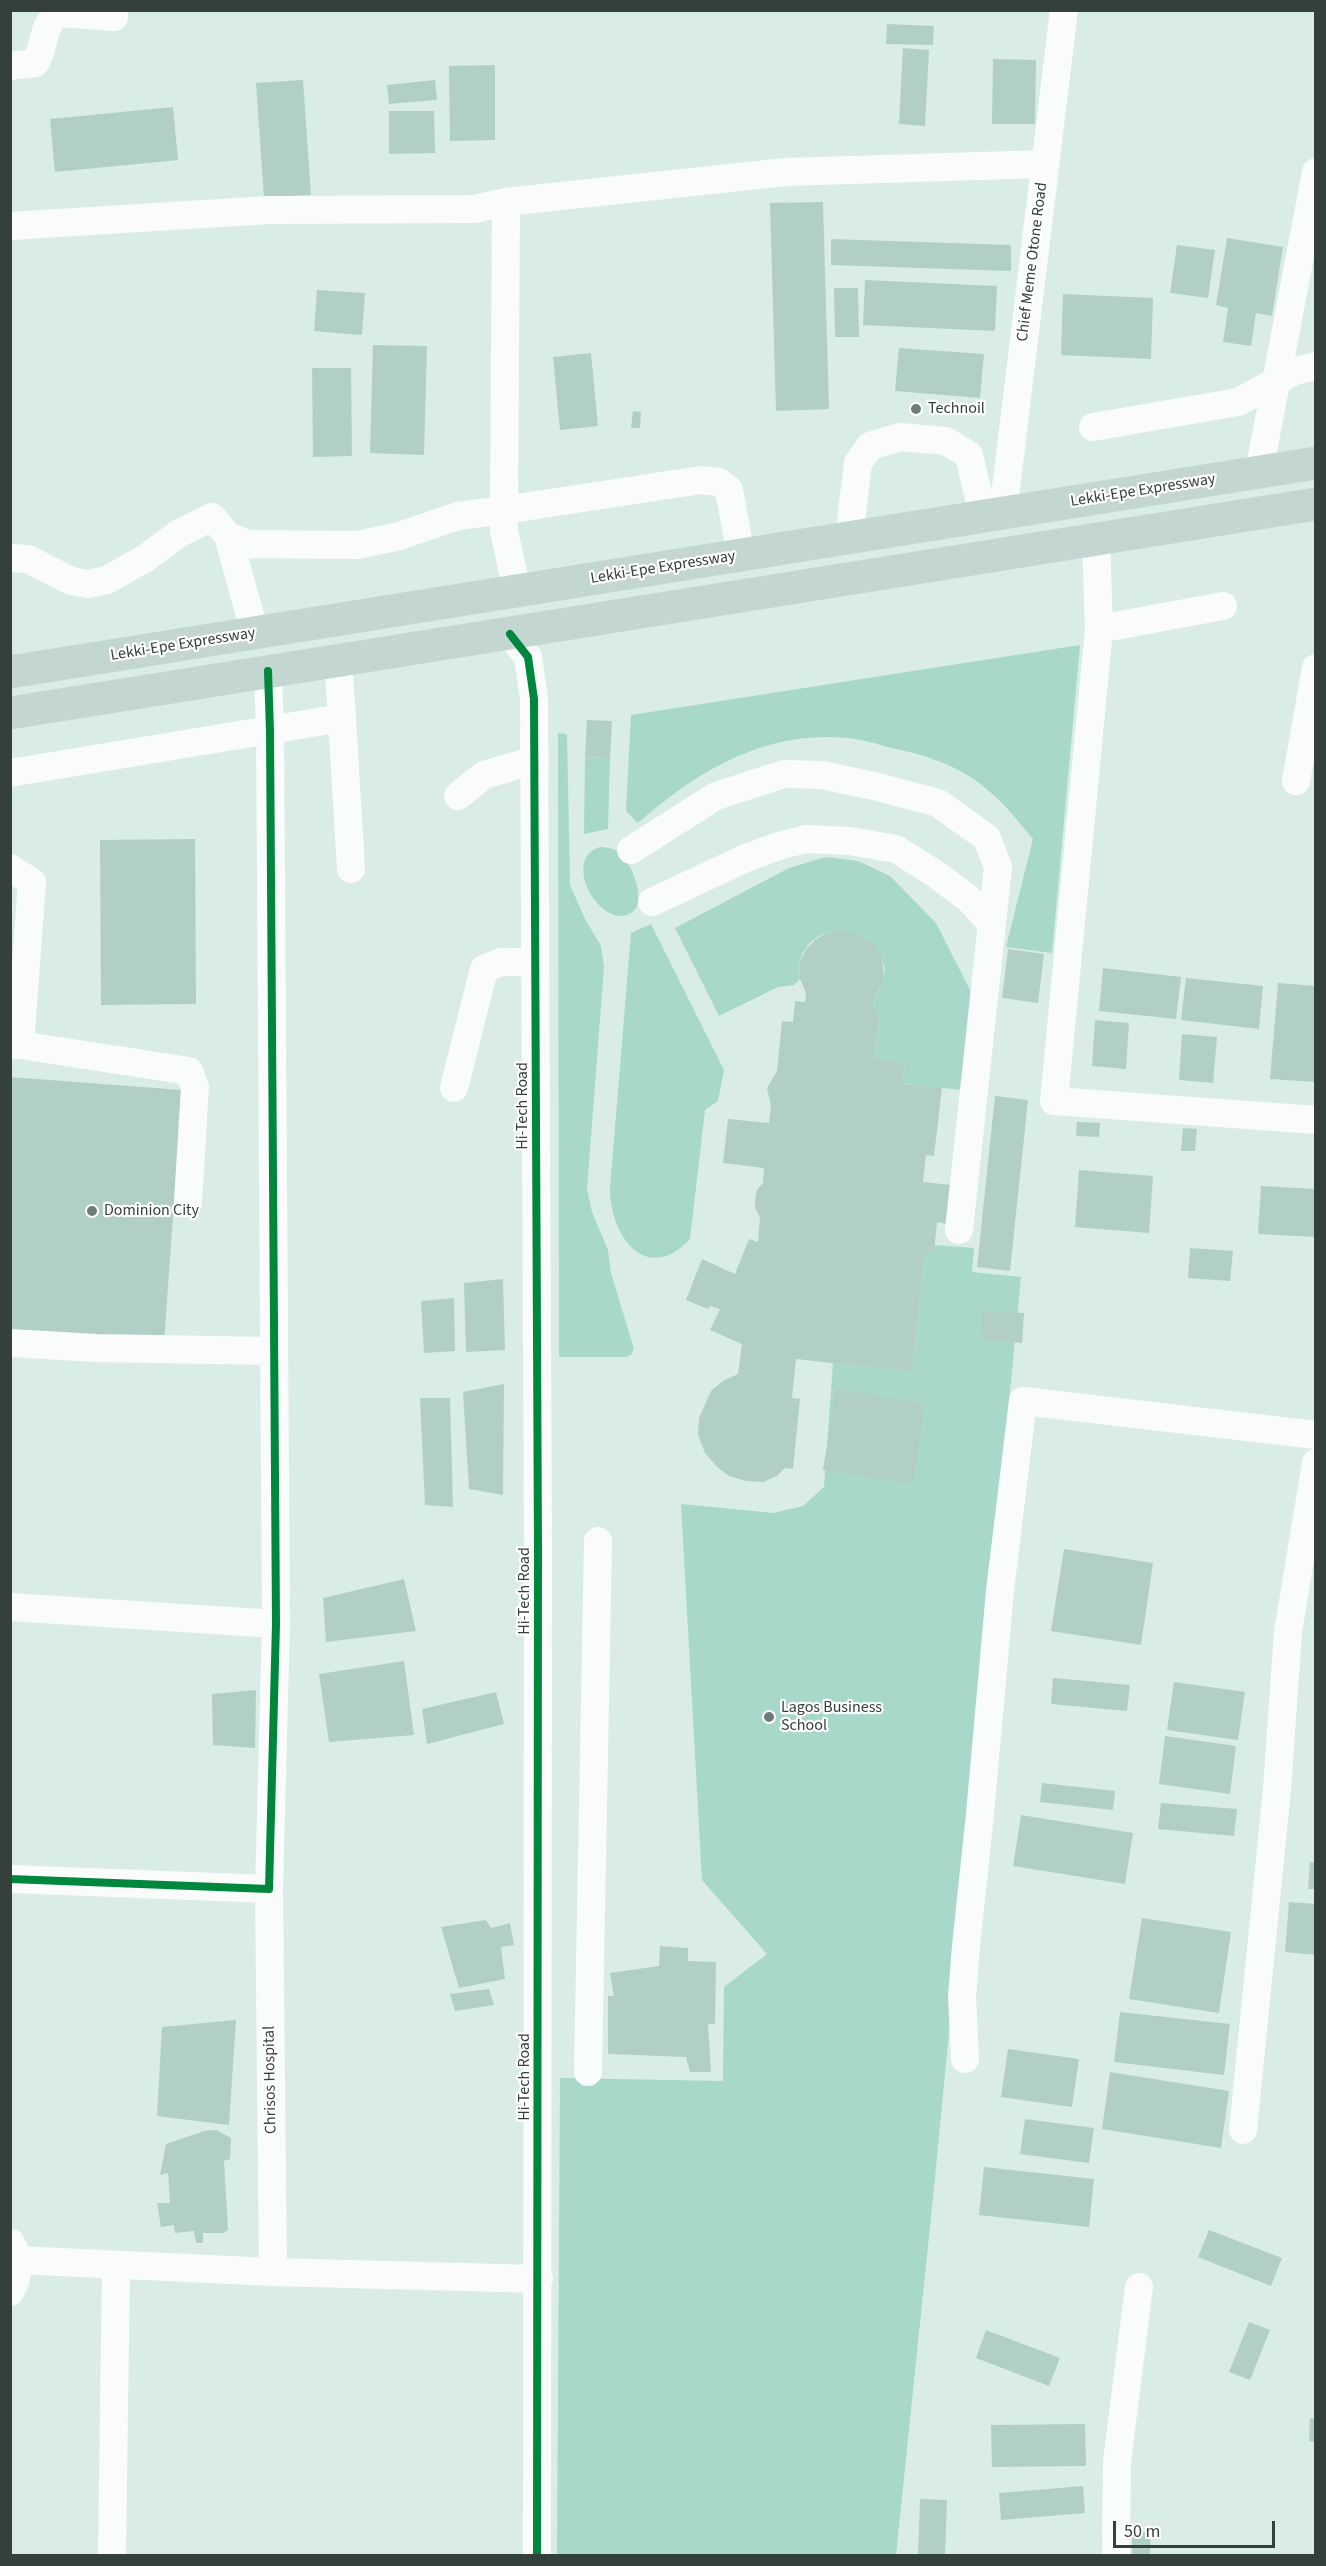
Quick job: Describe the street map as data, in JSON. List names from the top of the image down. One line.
{"streets":{"highway":["Lekki-Epe Expressway"],"street":["Chief Meme Otone Road","Hi-Tech Road","Chrisos Hospital"]},"crossings":[["Chief Meme Otone Road","Lekki-Epe Expressway"]],"places":["Technoil","Dominion City","Lagos Business School"],"scale_bar":"50 m"}
